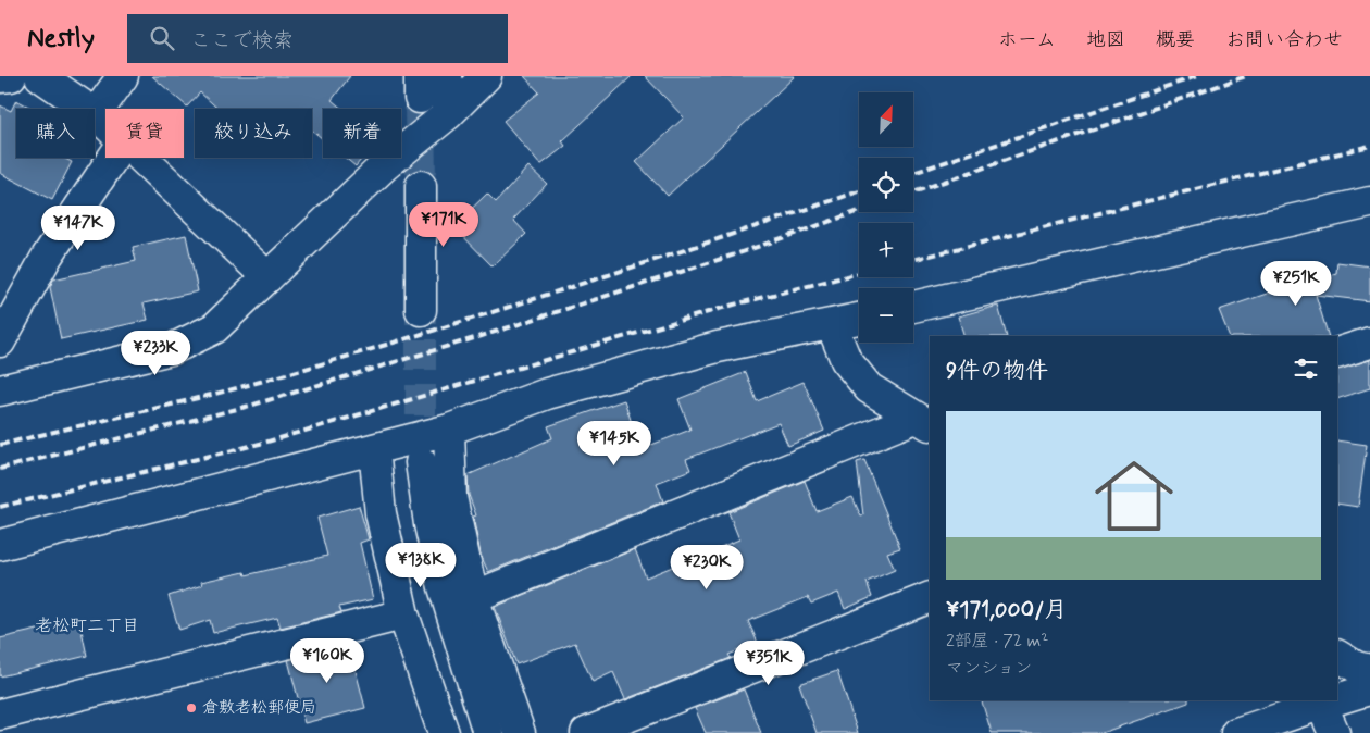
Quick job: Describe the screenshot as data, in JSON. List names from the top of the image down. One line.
{"districts":["老松町二丁目"],"places":["倉敷老松郵便局"],"north":"top right","page":{"header":"Nestly","search":"ここで検索","nav":["ホーム","地図","概要","お問い合わせ"],"map_buttons":["+","−"],"chip":["購入","賃貸","絞り込み","新着"],"price":["¥171K","¥147K","¥251K","¥233K","¥145K","¥138K","¥230K","¥160K","¥351K"],"heading":"9件の物件","list":[{"name":"¥171,000/月","note":"2部屋 · 72 m² · マンション"}]}}
